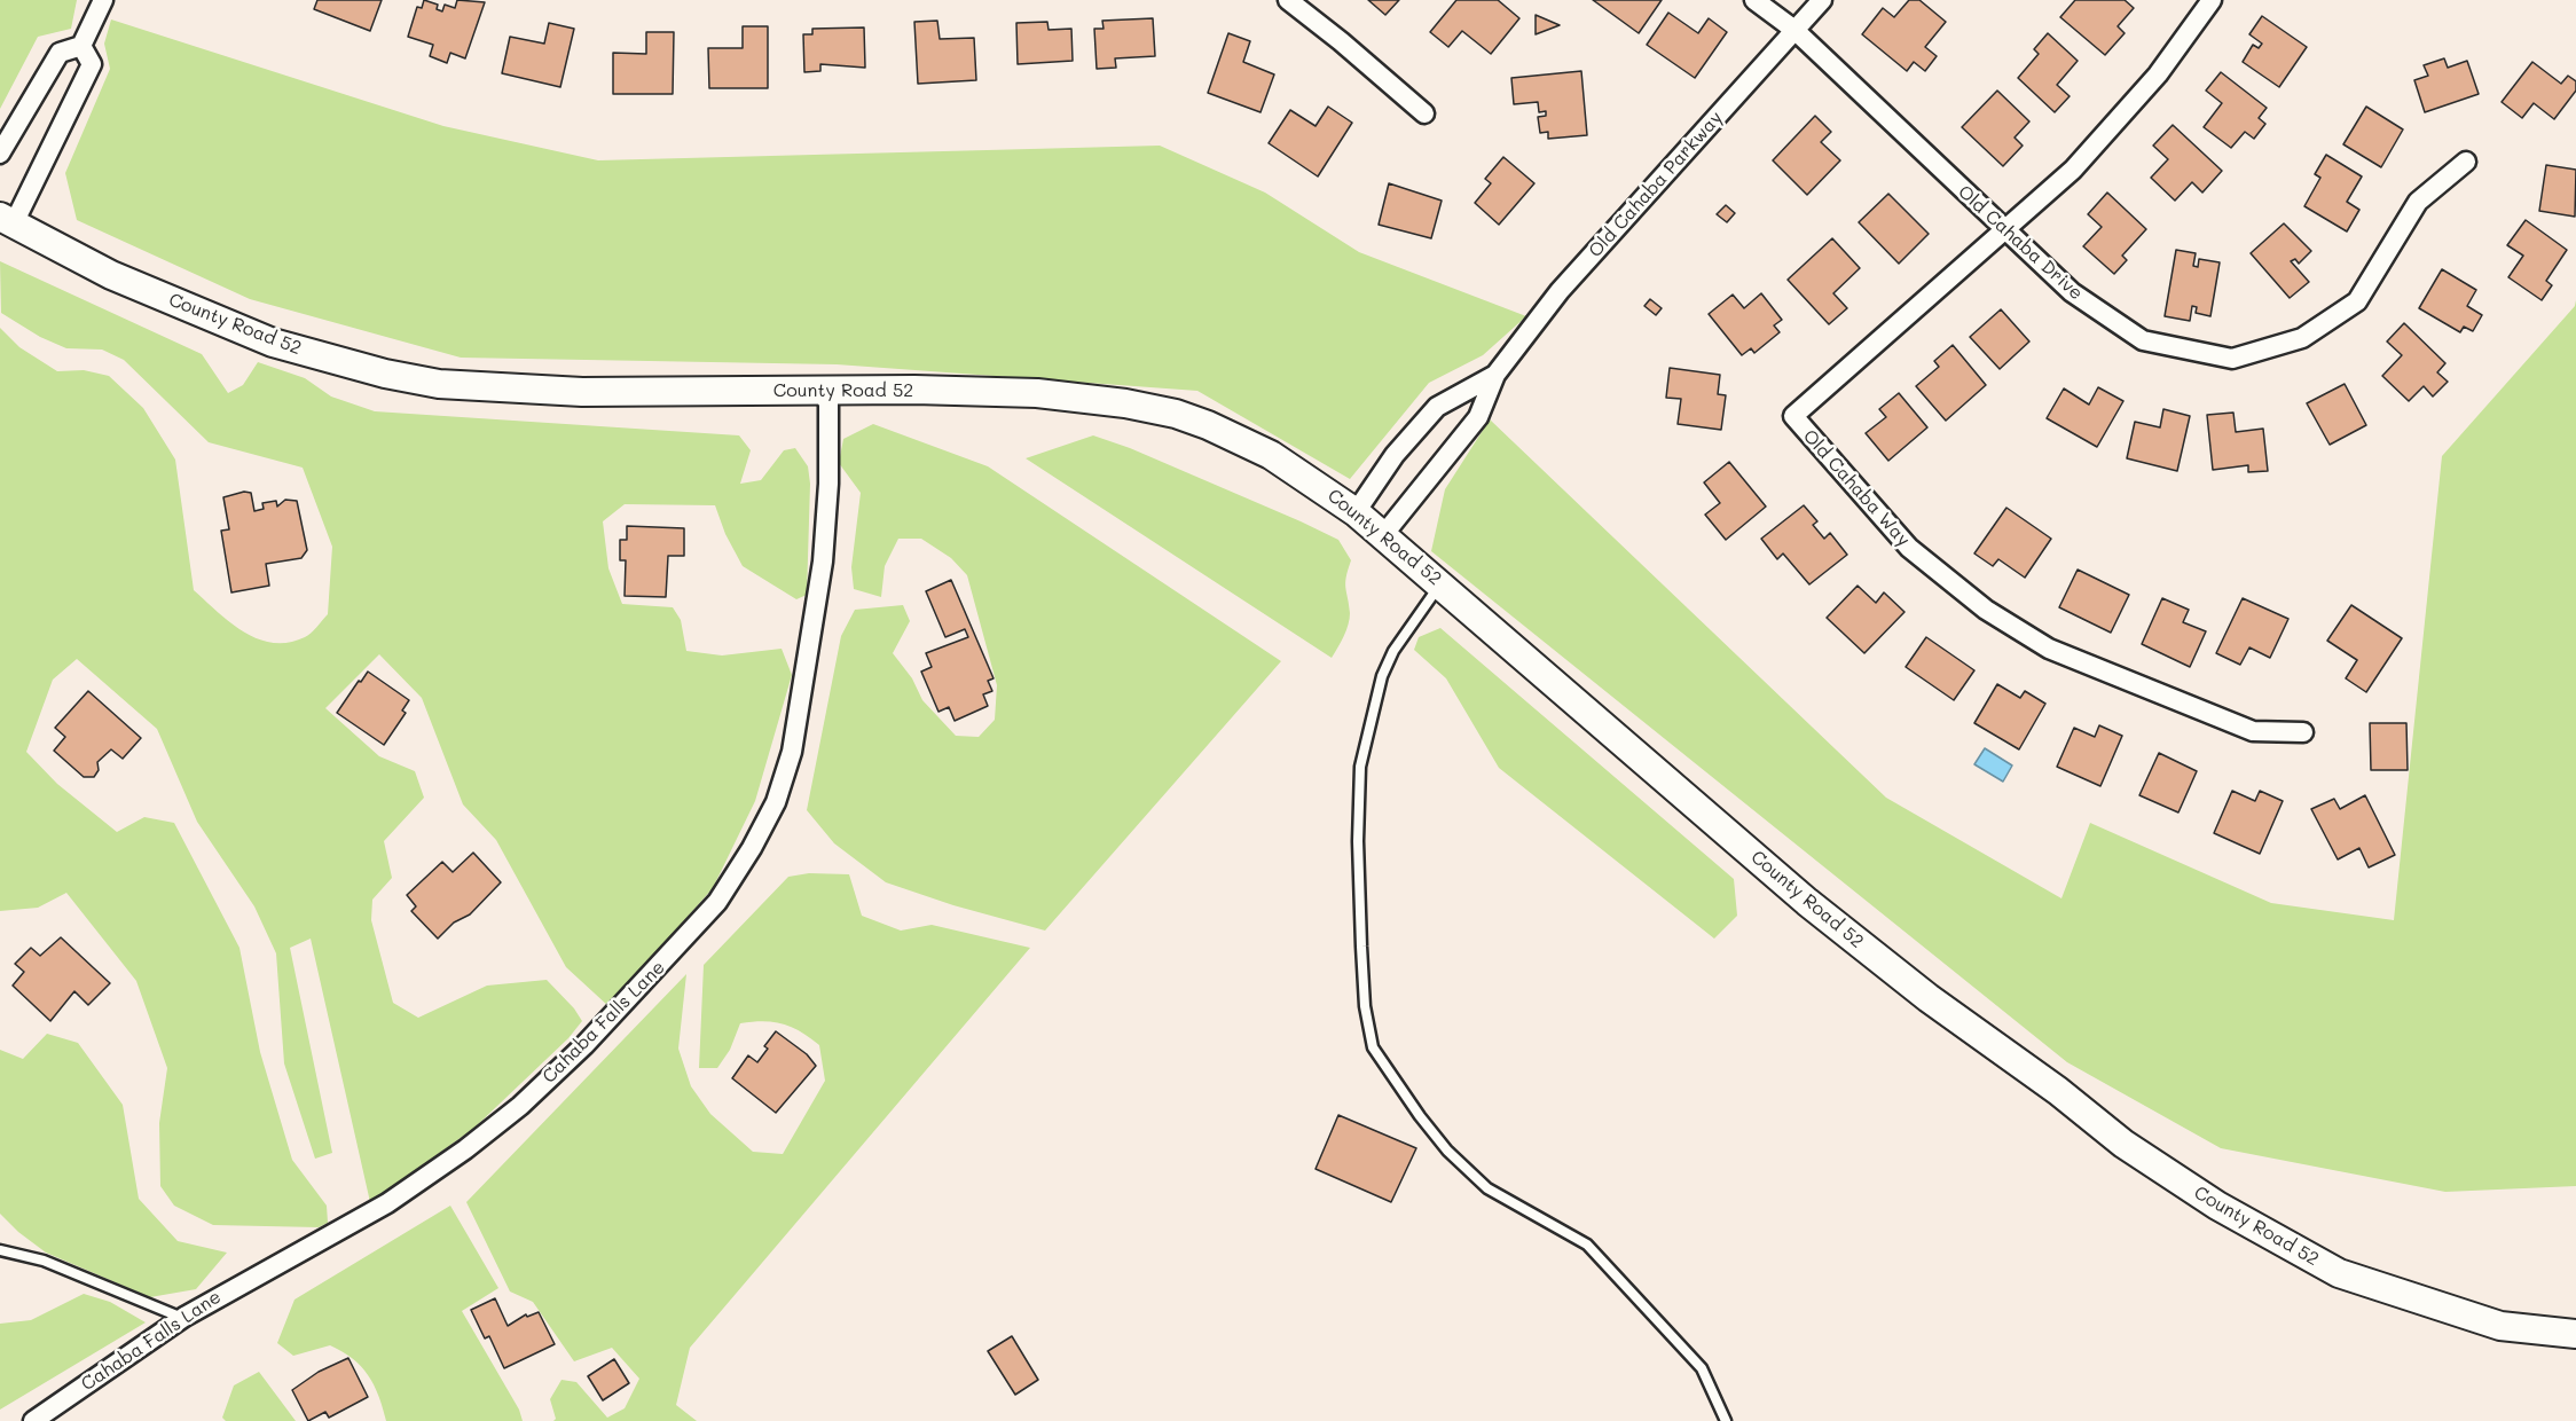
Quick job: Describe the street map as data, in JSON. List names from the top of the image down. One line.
{"streets":{"main road":["County Road 52"],"street":["Old Cahaba Parkway","Old Cahaba Drive","Old Cahaba Way","Cahaba Falls Lane"]},"crossings":[["Old Cahaba Parkway","Old Cahaba Drive"],["Old Cahaba Parkway","County Road 52"],["Old Cahaba Drive","Old Cahaba Way"],["County Road 52","Cahaba Falls Lane"]]}
